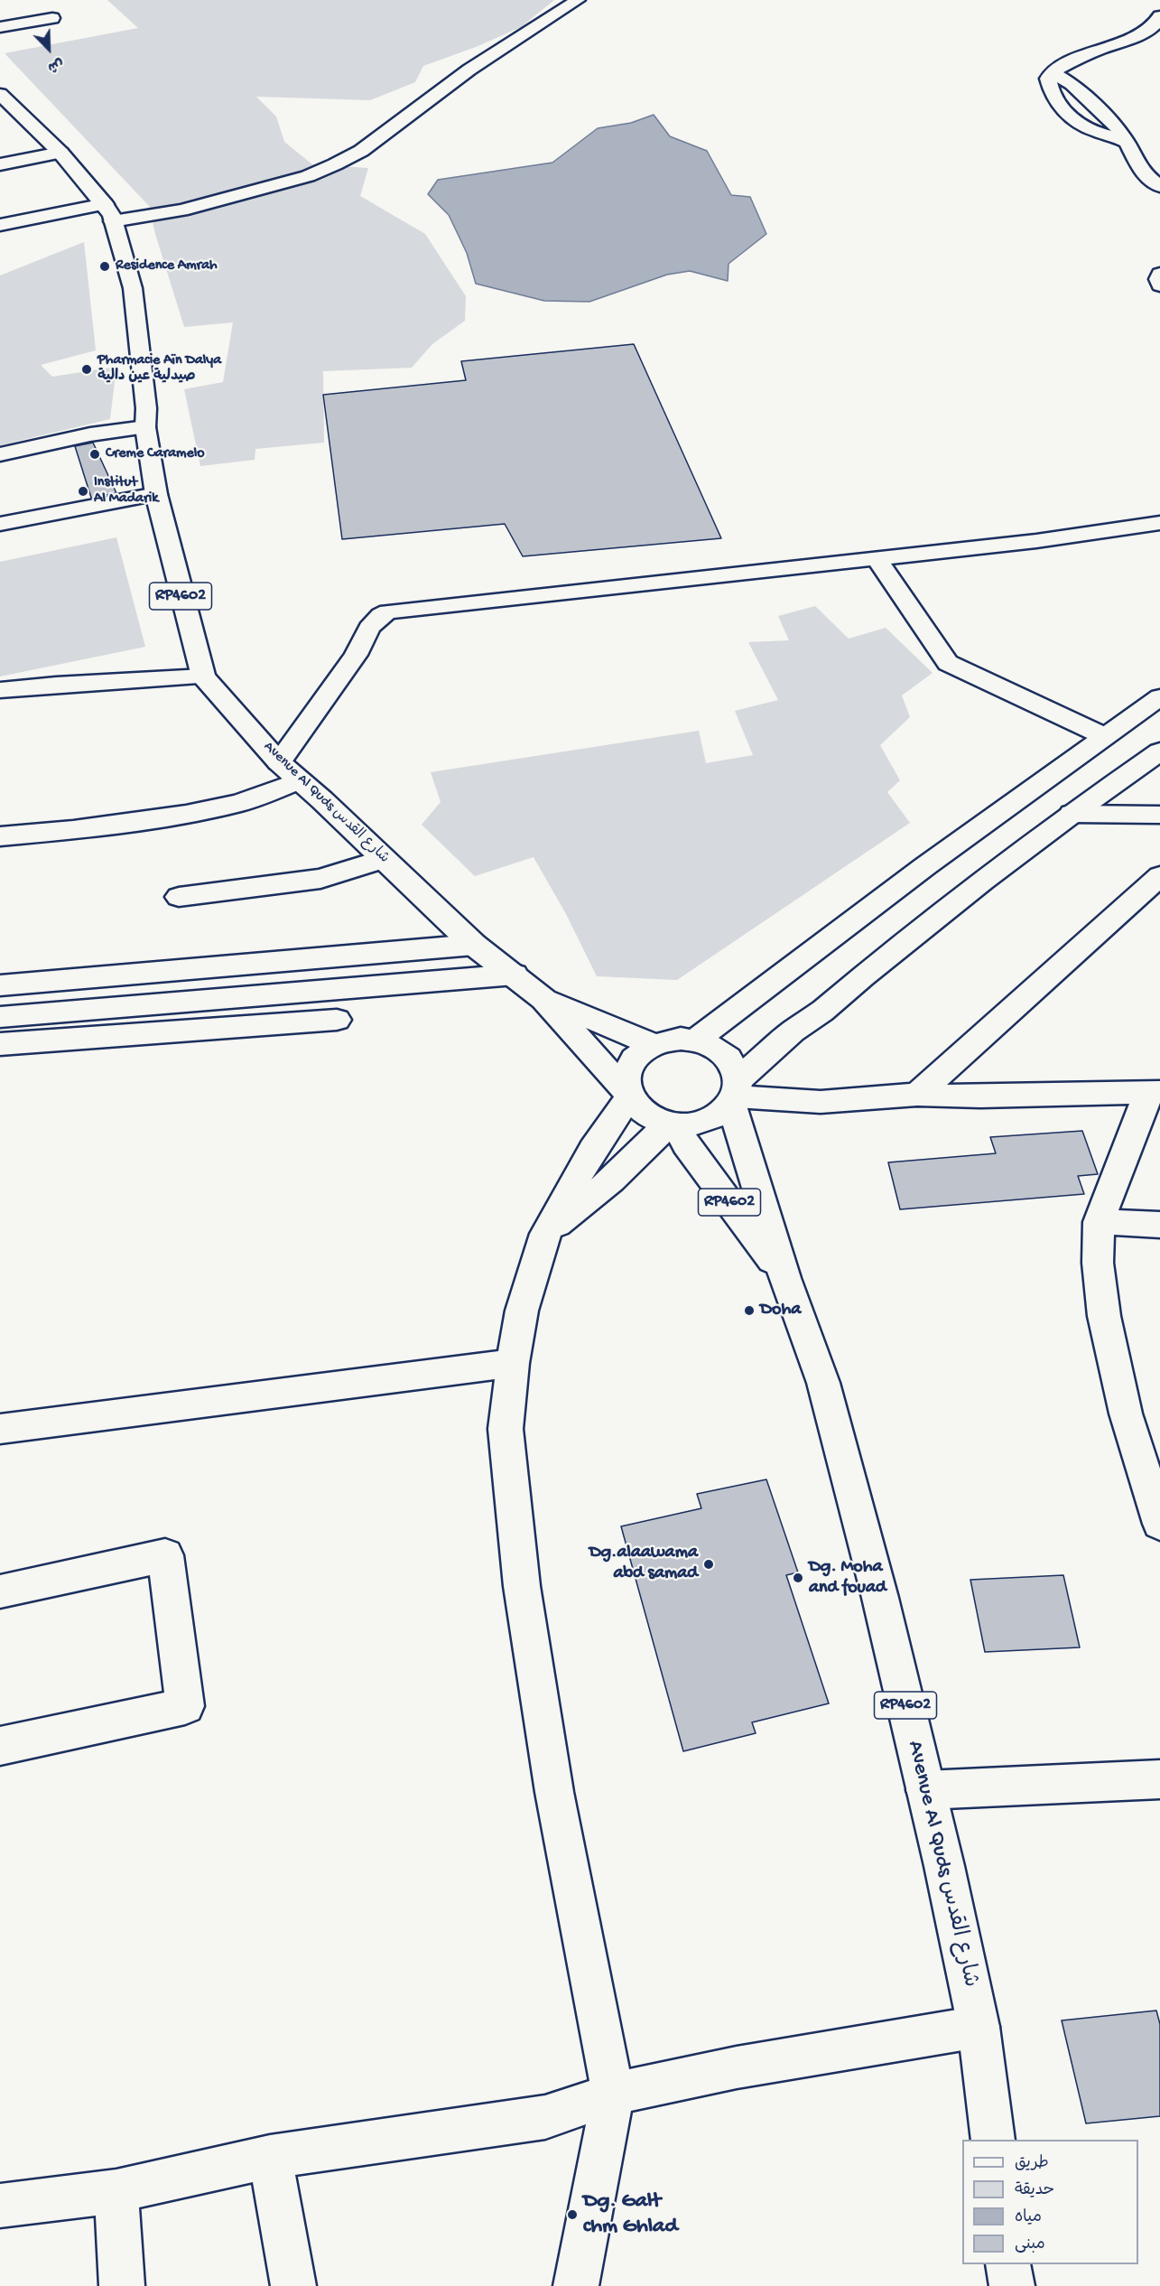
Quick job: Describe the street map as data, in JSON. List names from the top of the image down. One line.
{"streets":{"street":["RP4602","Avenue Al Quds شارع القدس"]},"crossings":[["RP4602","Avenue Al Quds شارع القدس"]],"places":["Residence Amrah","Pharmacie Aïn Dalya صيدلية عين دالية","Creme Caramelo","Institut Al Madarik","Doha","Dg.alaawama abd samad","Dg. Moha and fouad","Dg. Galt chm Ghlad"],"legend":["طريق","حديقة","مياه","مبنى"],"north":"bottom right"}
